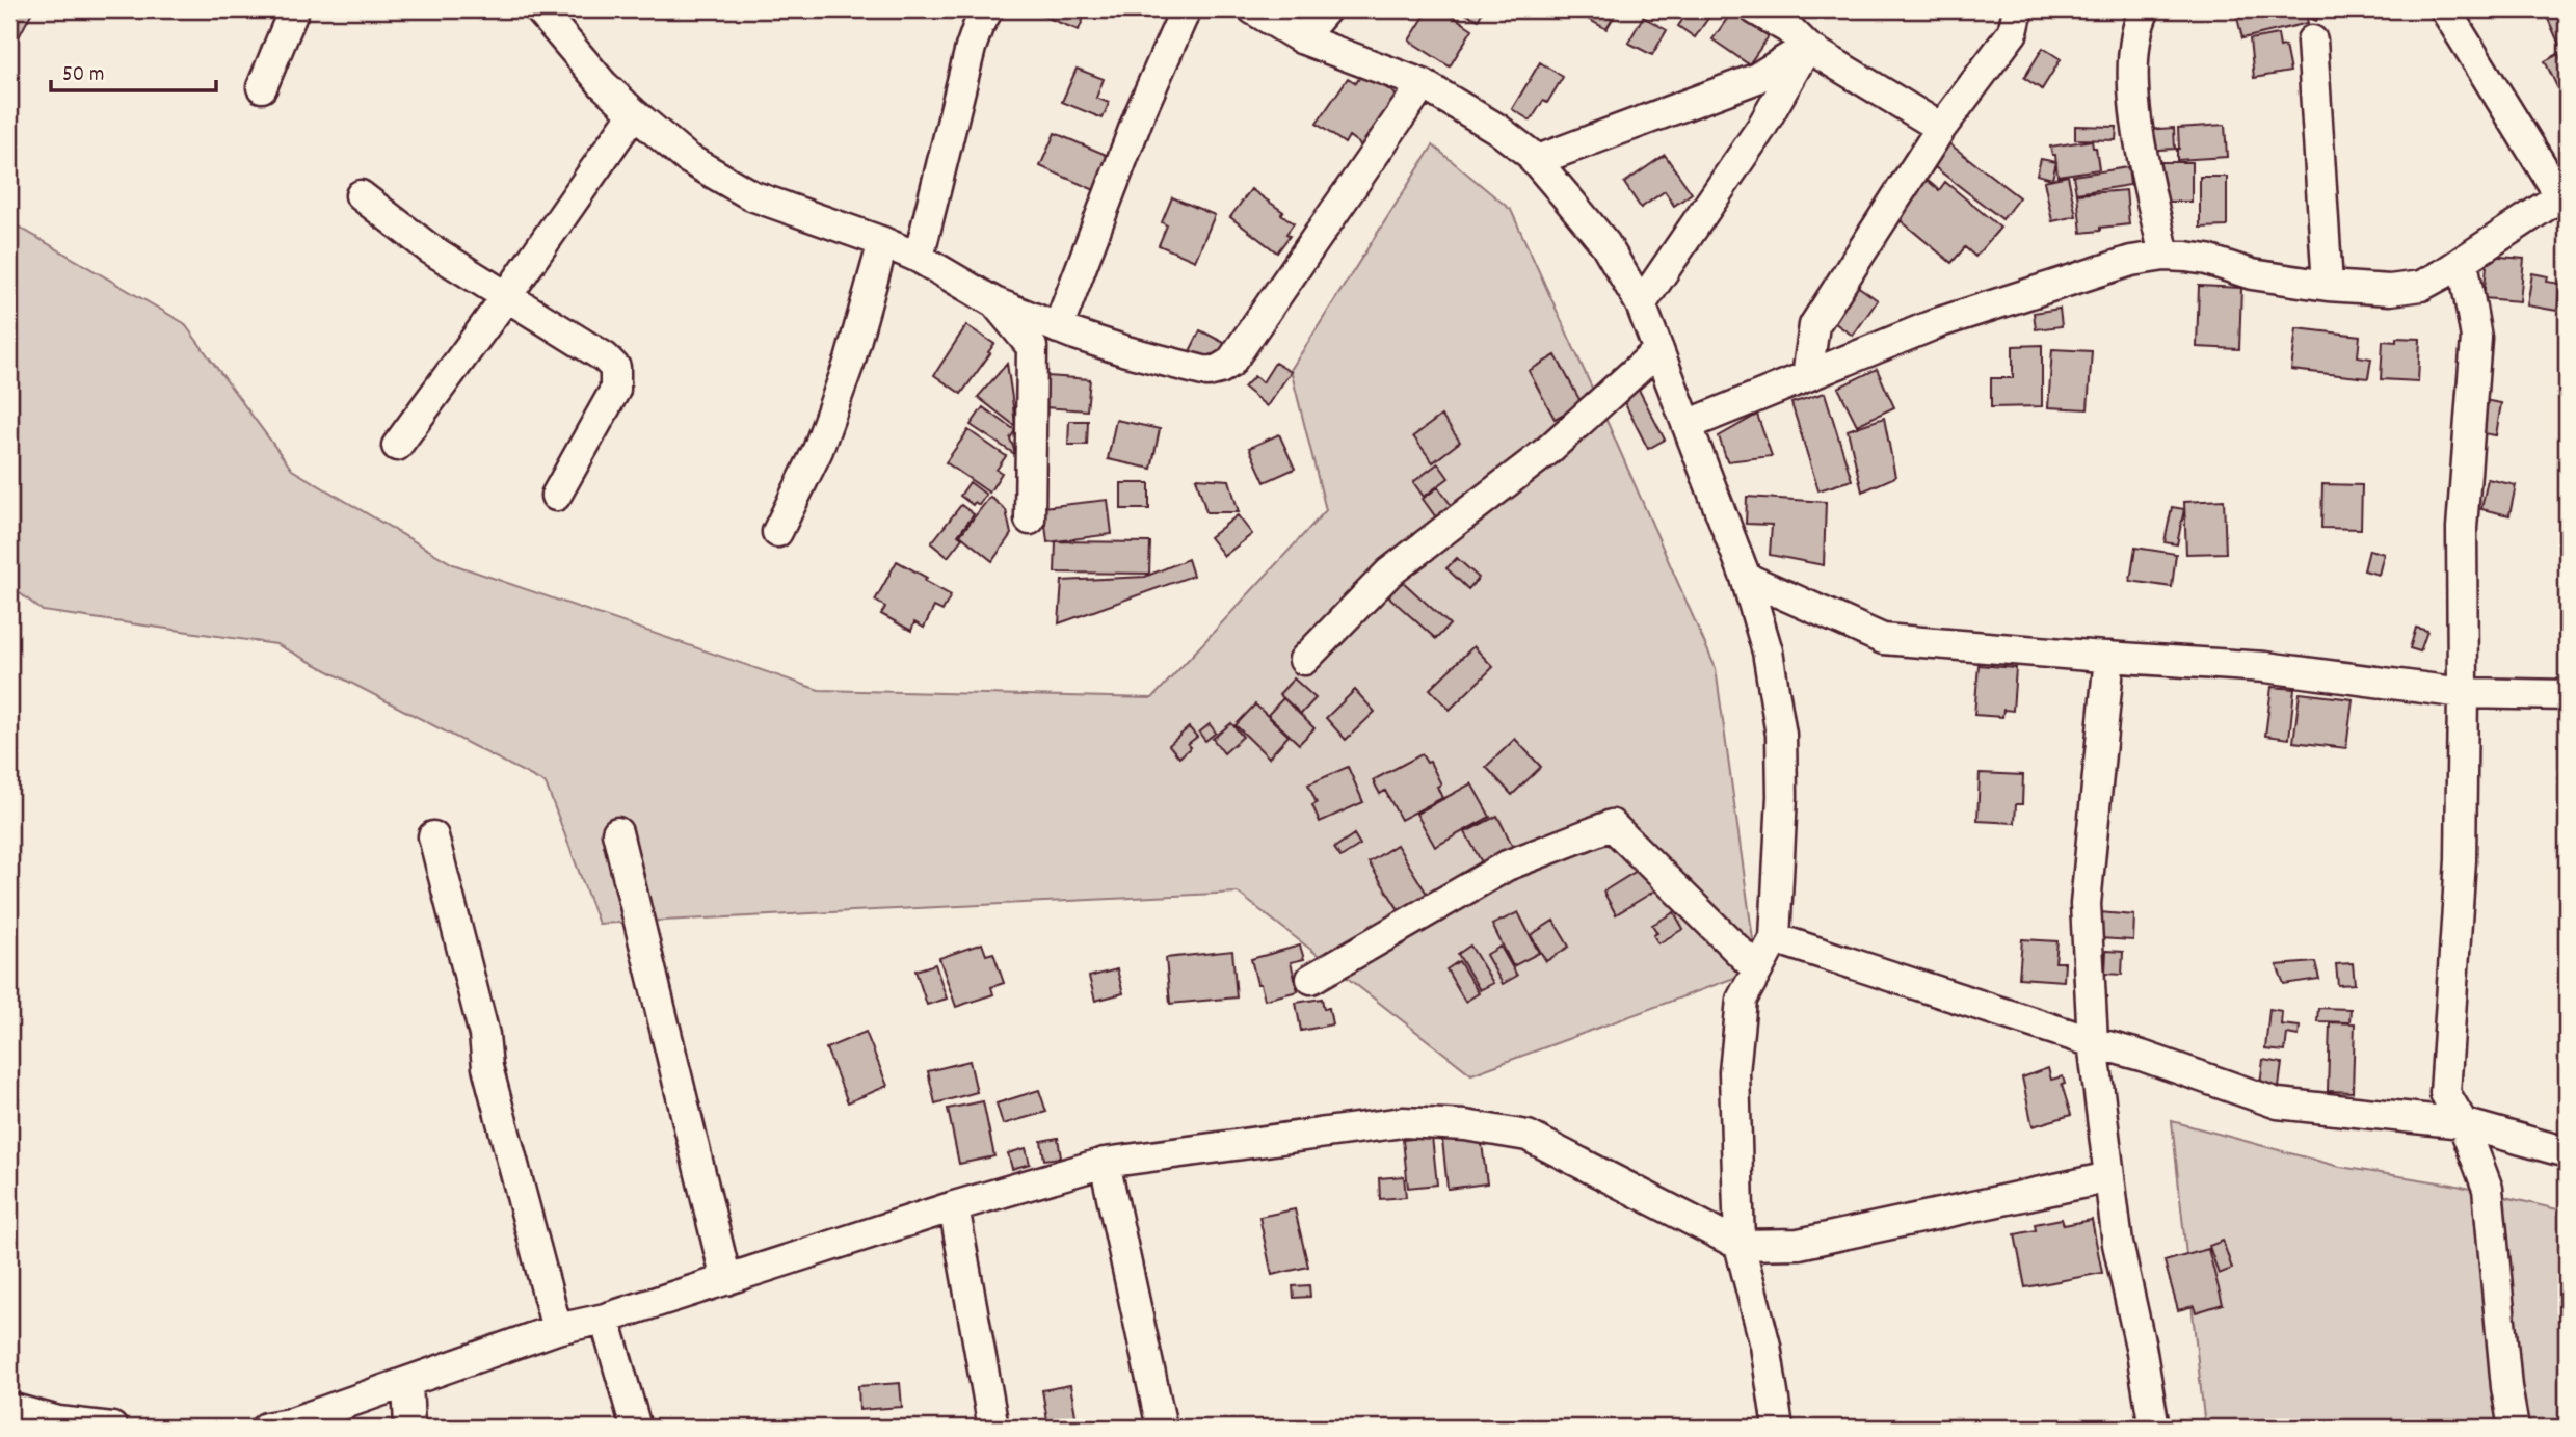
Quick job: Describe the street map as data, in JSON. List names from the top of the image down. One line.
{"scale_bar":"50 m"}
